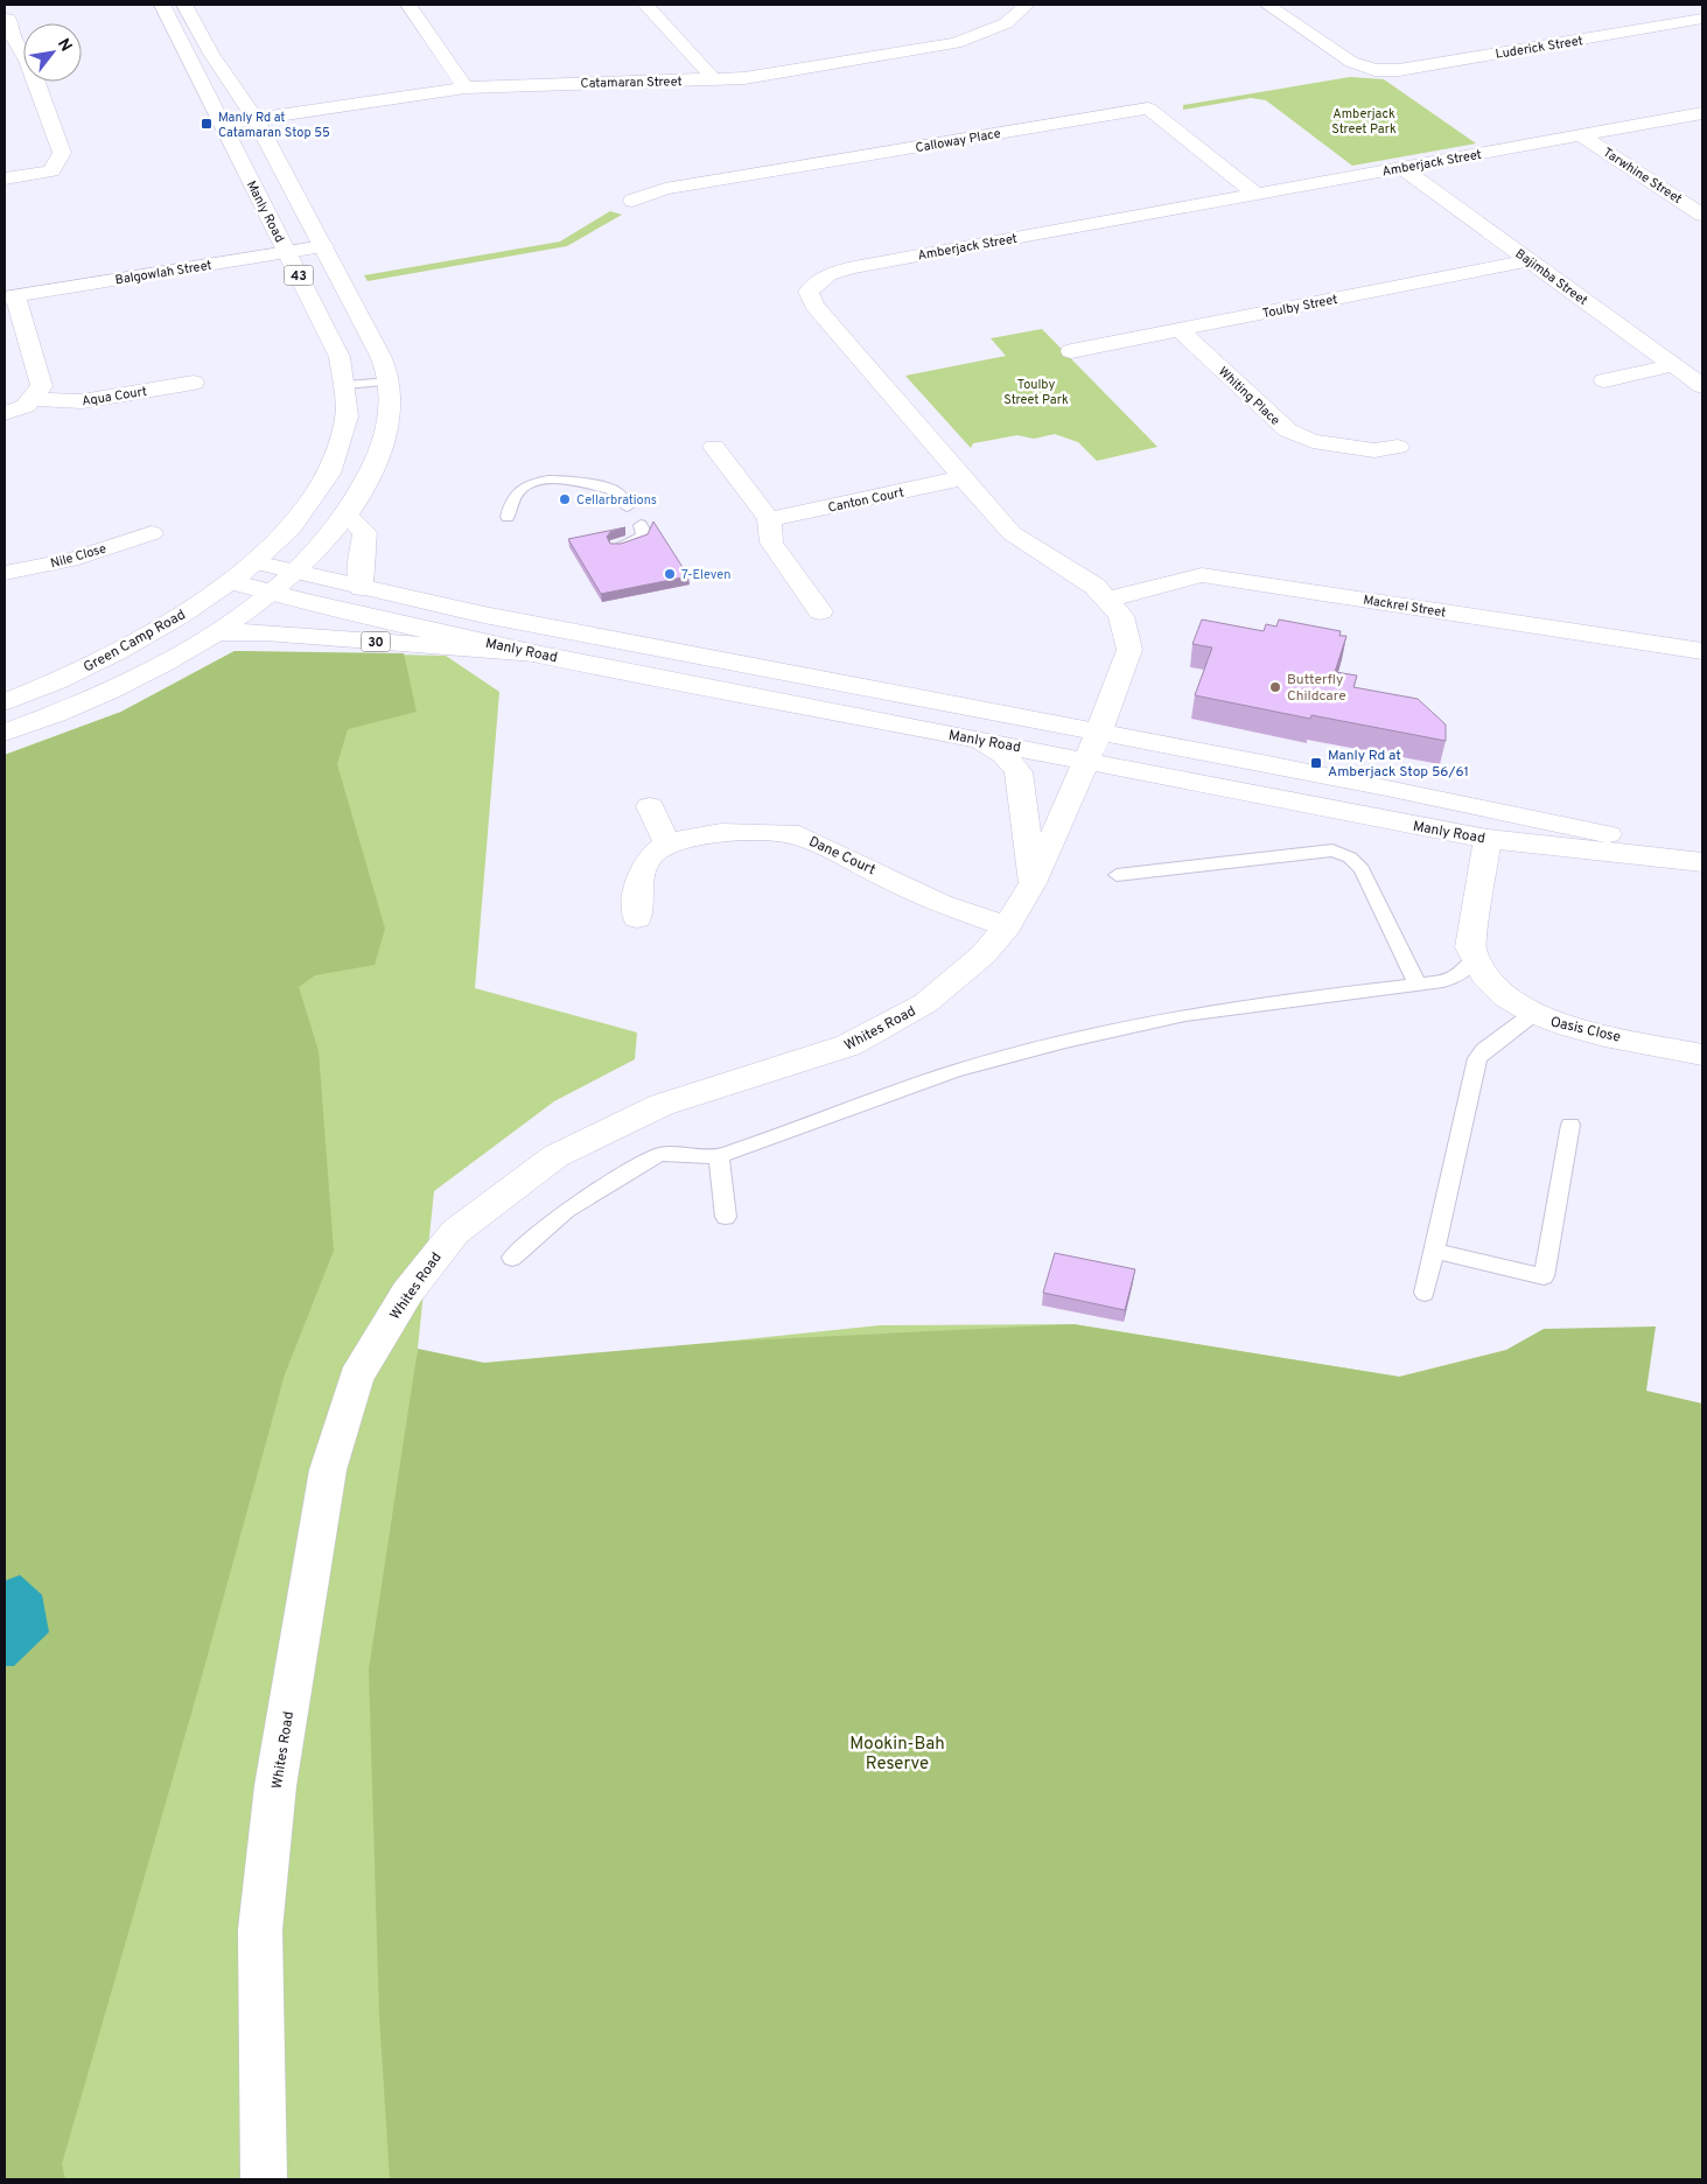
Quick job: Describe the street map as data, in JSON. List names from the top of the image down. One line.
{"streets":{"street":["Luderick Street","Catamaran Street","Calloway Place","Amberjack Street","Tarwhine Street","Manly Road","Balgowlah Street","43","Bajimba Street","Toulby Street","Aqua Court","Whiting Place","Canton Court","Nile Close","Mackrel Street","Green Camp Road","30","Dane Court","Whites Road","Oasis Close"]},"crossings":[["Catamaran Street","Manly Road"],["Catamaran Street","43"],["Calloway Place","Amberjack Street"],["Amberjack Street","Tarwhine Street"],["Amberjack Street","Manly Road"],["Amberjack Street","Bajimba Street"],["Amberjack Street","Canton Court"],["Amberjack Street","Mackrel Street"],["Amberjack Street","Whites Road"],["Manly Road","Balgowlah Street"],["Manly Road","43"],["Manly Road","Green Camp Road"],["Manly Road","30"],["Manly Road","Whites Road"],["Balgowlah Street","43"],["43","Green Camp Road"],["43","30"],["Bajimba Street","Toulby Street"],["Toulby Street","Whiting Place"],["Green Camp Road","30"],["Dane Court","Whites Road"]],"parks":["Amberjack Street Park","Toulby Street Park","Mookin-Bah Reserve"],"places":{"transit":["Manly Rd at Catamaran Stop 55","Manly Rd at Amberjack Stop 56/61"],"other":["Cellarbrations","7-Eleven","Butterfly Childcare"]},"north":"top right"}
